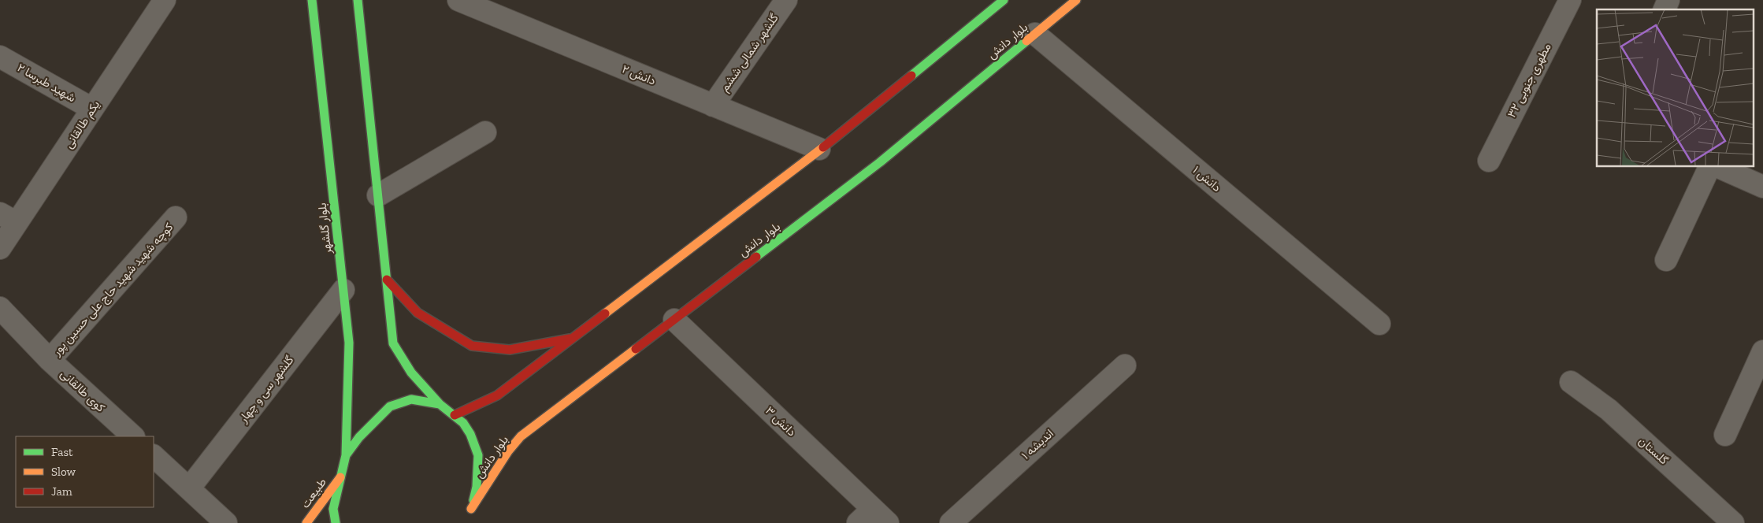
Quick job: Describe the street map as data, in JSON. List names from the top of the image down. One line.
{"streets":{"main road":["بلوار دانش","بلوار گلشهر","طبیعت"],"street":["گلشهر شمالی ششم","۲ دانش","مطهری جنوبی ۳۲","۲ شهید طبرسا","یکم طالقانی","دانش ۱","کوچه شهید شهید حاج علی حسین پور","گلشهر سی و چهار","کوی طالقانی","دانش ۳","اندیشه ۱","گلستان"]},"crossings":[["بلوار دانش","دانش ۱"],["بلوار دانش","دانش ۳"],["گلشهر شمالی ششم","۲ دانش"],["۲ شهید طبرسا","یکم طالقانی"],["بلوار گلشهر","گلشهر سی و چهار"],["کوچه شهید شهید حاج علی حسین پور","کوی طالقانی"]],"legend":["Fast","Slow","Jam"]}
